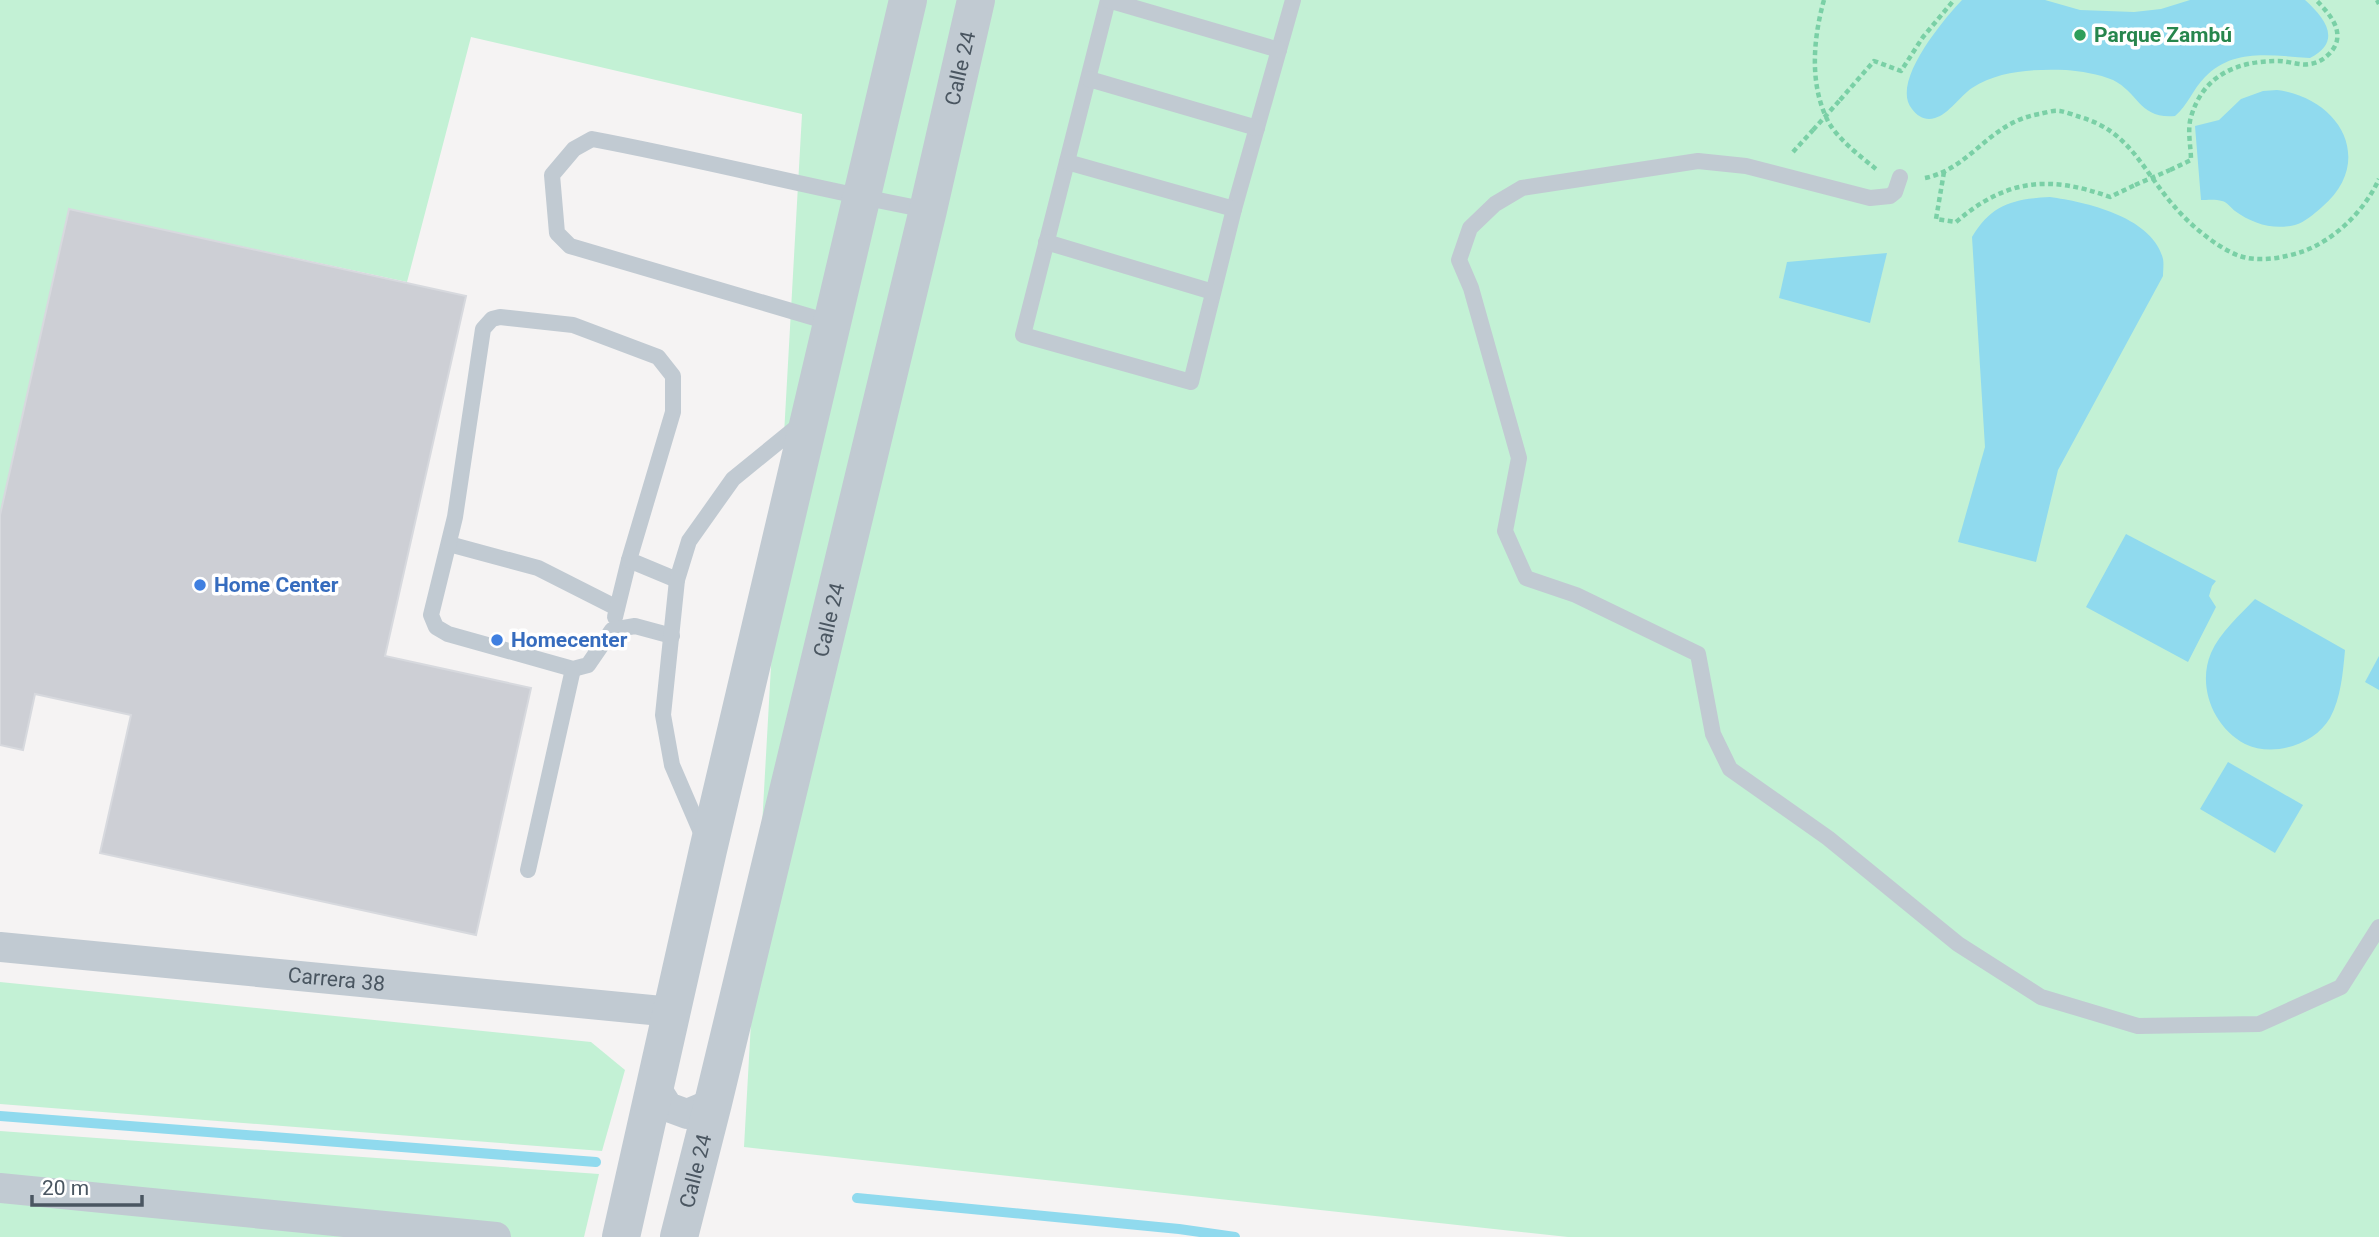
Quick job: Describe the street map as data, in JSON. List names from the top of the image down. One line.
{"streets":{"street":["Calle 24","Carrera 38"]},"places":["Parque Zambú","Home Center","Homecenter"],"scale_bar":"20 m"}
